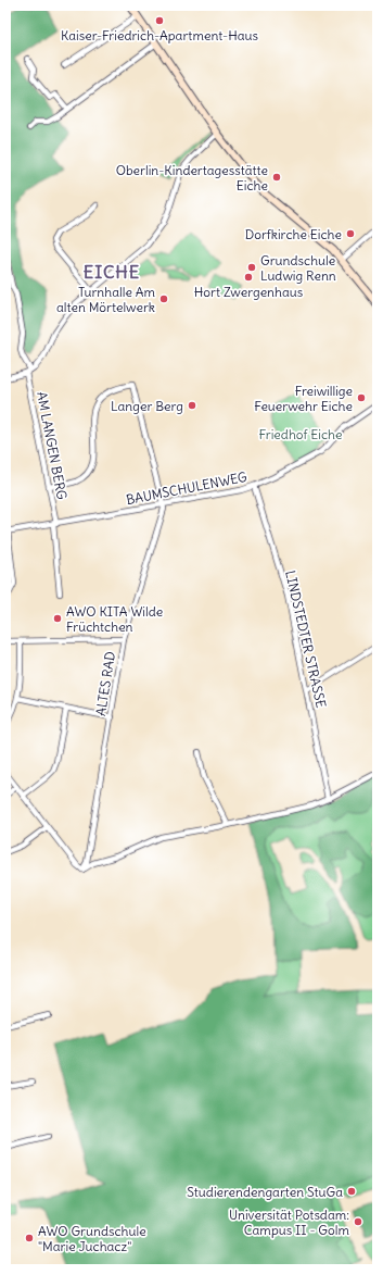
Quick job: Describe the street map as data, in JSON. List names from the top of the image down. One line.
{"streets":{"street":["AM LANGEN BERG","BAUMSCHULENWEG","LINDSTEDTER STRASSE","ALTES RAD"]},"crossings":[["AM LANGEN BERG","BAUMSCHULENWEG"],["BAUMSCHULENWEG","LINDSTEDTER STRASSE"],["BAUMSCHULENWEG","ALTES RAD"]],"districts":["EICHE"],"parks":["Friedhof Eiche"],"places":["Kaiser-Friedrich-Apartment-Haus","Oberlin-Kindertagesstätte Eiche","Dorfkirche Eiche","Grundschule Ludwig Renn","Hort Zwergenhaus","Turnhalle Am alten Mörtelwerk","Freiwillige Feuerwehr Eiche","Langer Berg","AWO KITA Wilde Früchtchen","Studierendengarten StuGa","Universität Potsdam: Campus II - Golm","AWO Grundschule \"Marie Juchacz\""]}
